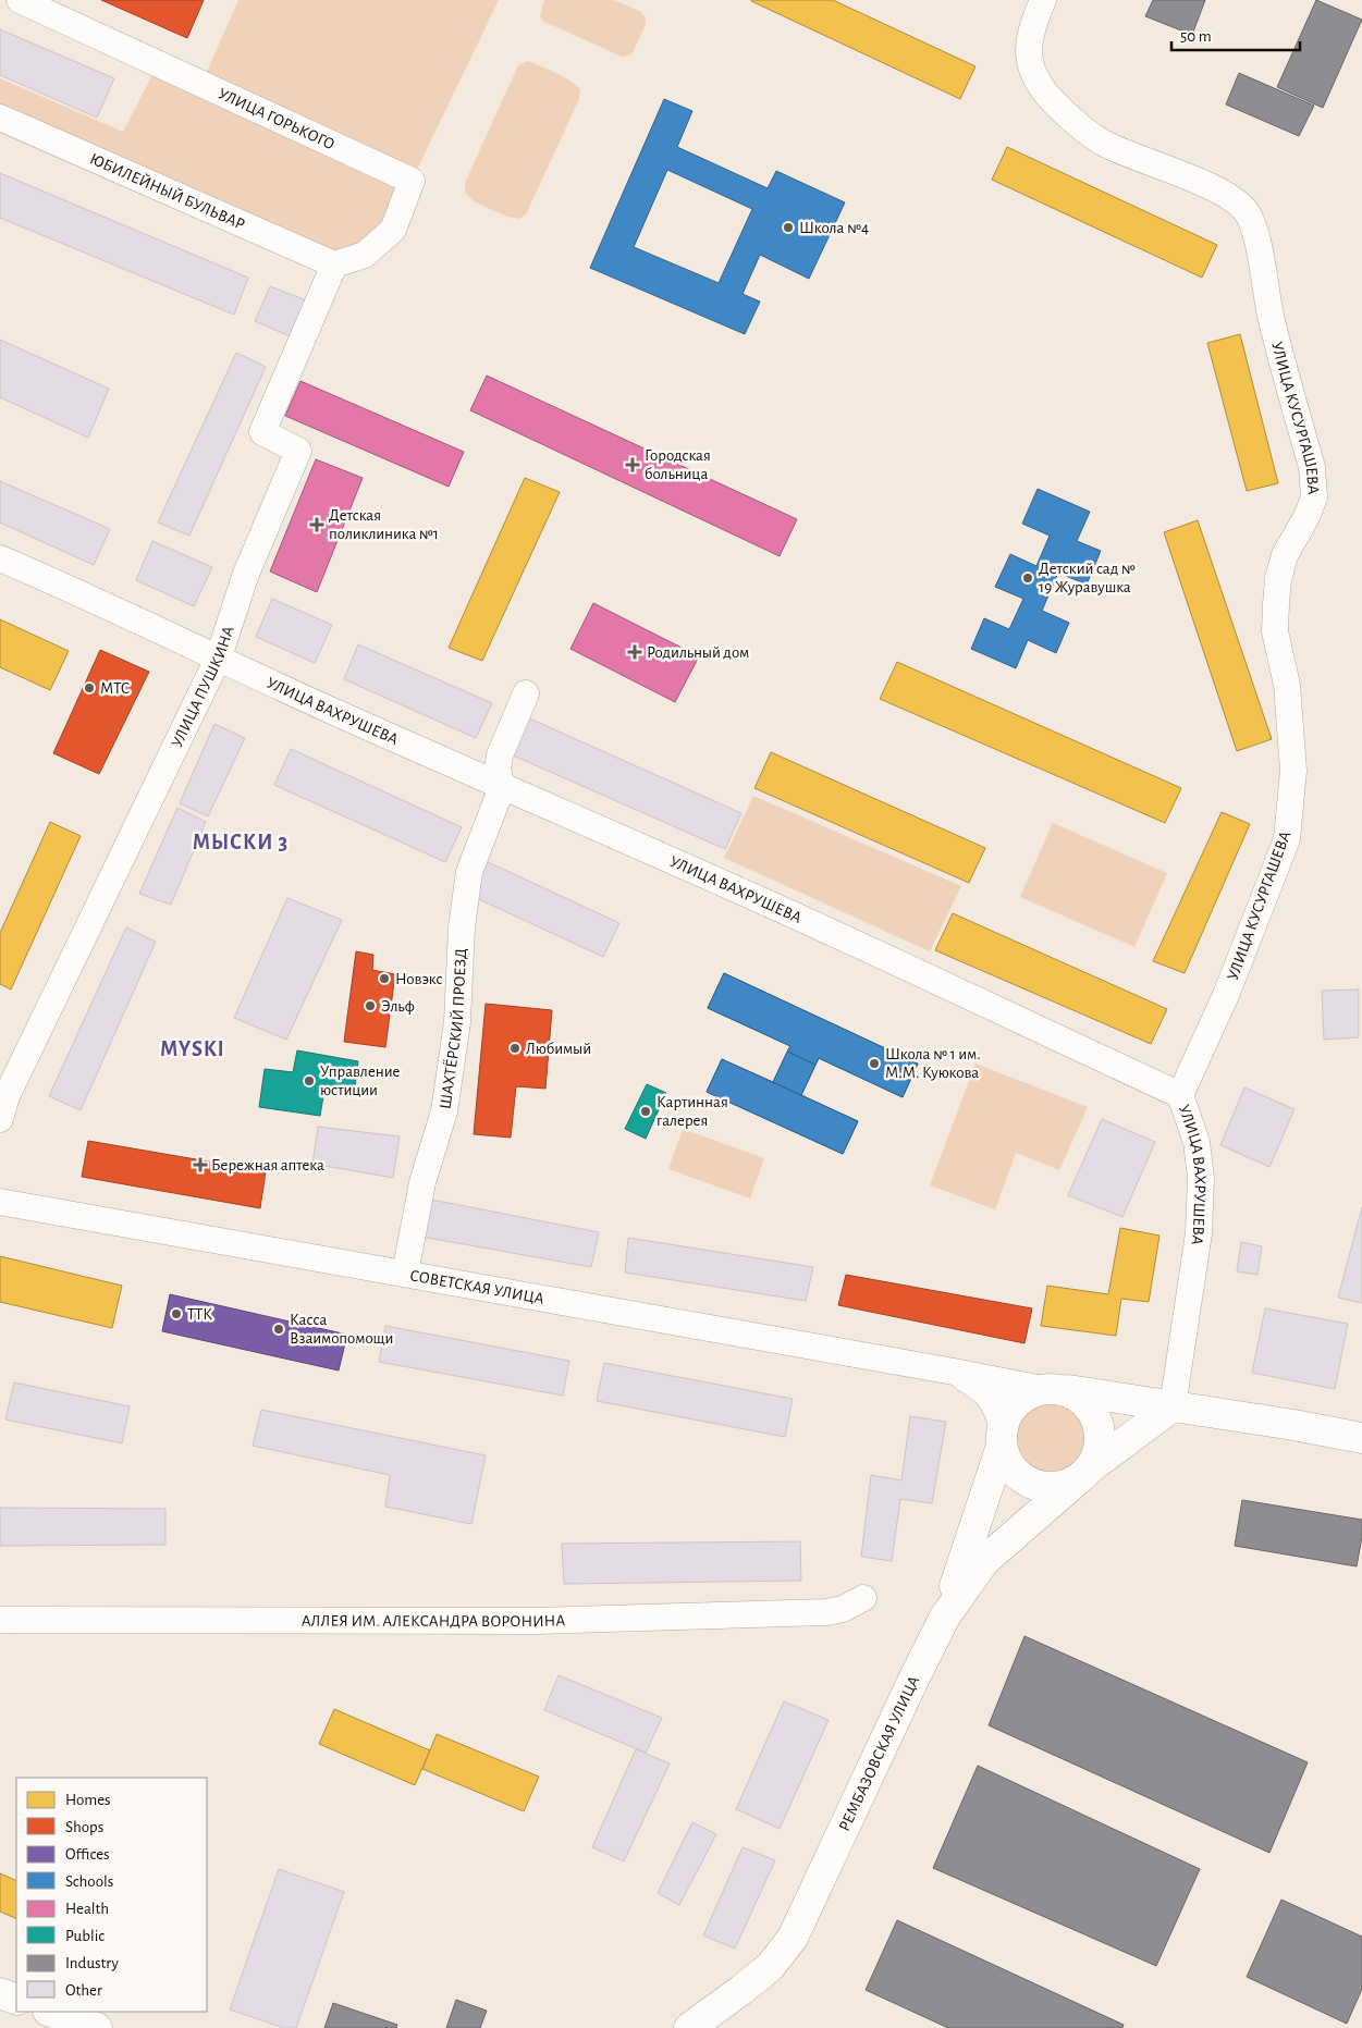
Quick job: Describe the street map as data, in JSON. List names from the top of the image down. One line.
{"streets":{"main road":["РЕМБАЗОВСКАЯ УЛИЦА"],"street":["УЛИЦА ГОРЬКОГО","ЮБИЛЕЙНЫЙ БУЛЬВАР","УЛИЦА КУСУРГАШЕВА","УЛИЦА ПУШКИНА","УЛИЦА ВАХРУШЕВА","ШАХТЁРСКИЙ ПРОЕЗД","СОВЕТСКАЯ УЛИЦА","АЛЛЕЯ ИМ. АЛЕКСАНДРА ВОРОНИНА"]},"crossings":[["УЛИЦА ГОРЬКОГО","ЮБИЛЕЙНЫЙ БУЛЬВАР"],["УЛИЦА ГОРЬКОГО","УЛИЦА ПУШКИНА"],["ЮБИЛЕЙНЫЙ БУЛЬВАР","УЛИЦА ПУШКИНА"],["УЛИЦА КУСУРГАШЕВА","УЛИЦА ВАХРУШЕВА"],["УЛИЦА ПУШКИНА","УЛИЦА ВАХРУШЕВА"],["УЛИЦА ВАХРУШЕВА","ШАХТЁРСКИЙ ПРОЕЗД"],["УЛИЦА ВАХРУШЕВА","РЕМБАЗОВСКАЯ УЛИЦА"],["ШАХТЁРСКИЙ ПРОЕЗД","СОВЕТСКАЯ УЛИЦА"],["СОВЕТСКАЯ УЛИЦА","РЕМБАЗОВСКАЯ УЛИЦА"]],"districts":["МЫСКИ 3","MYSKI"],"places":{"other":["Школа №4","Детский сад № 19 Журавушка","МТС","Новэкс","Эльф","Любимый","Школа № 1 им. М.М. Куюкова","Управление юстиции","Картинная галерея","ТТК","Касса Взаимопомощи"],"health":["Городская больница","Детская поликлиника №1","Родильный дом","Бережная аптека"]},"legend":["Homes","Shops","Offices","Schools","Health","Public","Industry","Other"],"scale_bar":"50 m"}
